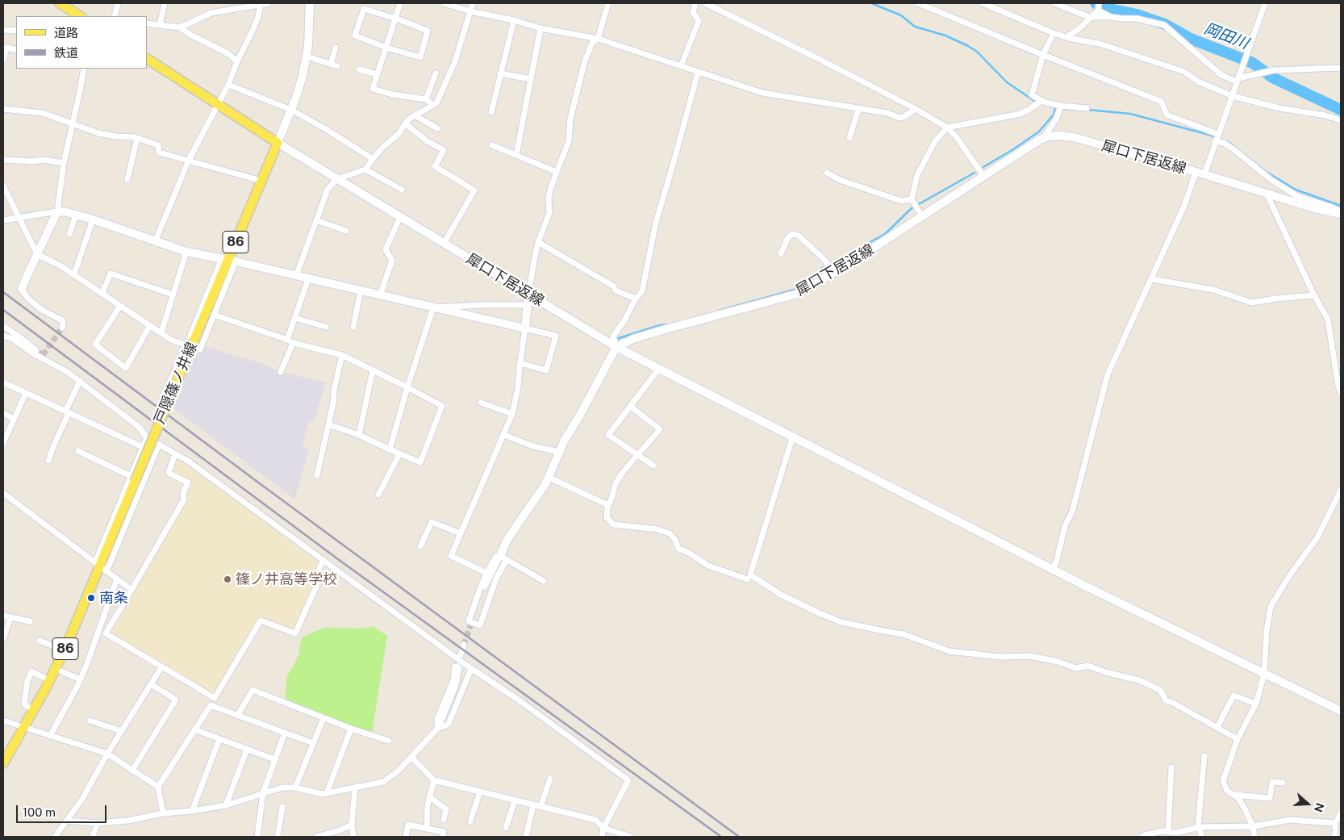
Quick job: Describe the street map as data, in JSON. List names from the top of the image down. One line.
{"streets":{"main road":["86","戸隠篠ノ井線"],"street":["犀口下居返線"]},"crossings":[["犀口下居返線","戸隠篠ノ井線"]],"water":["岡田川"],"places":["篠ノ井高等学校","南条"],"legend":["道路","鉄道"],"scale_bar":"100 m","north":"right"}
